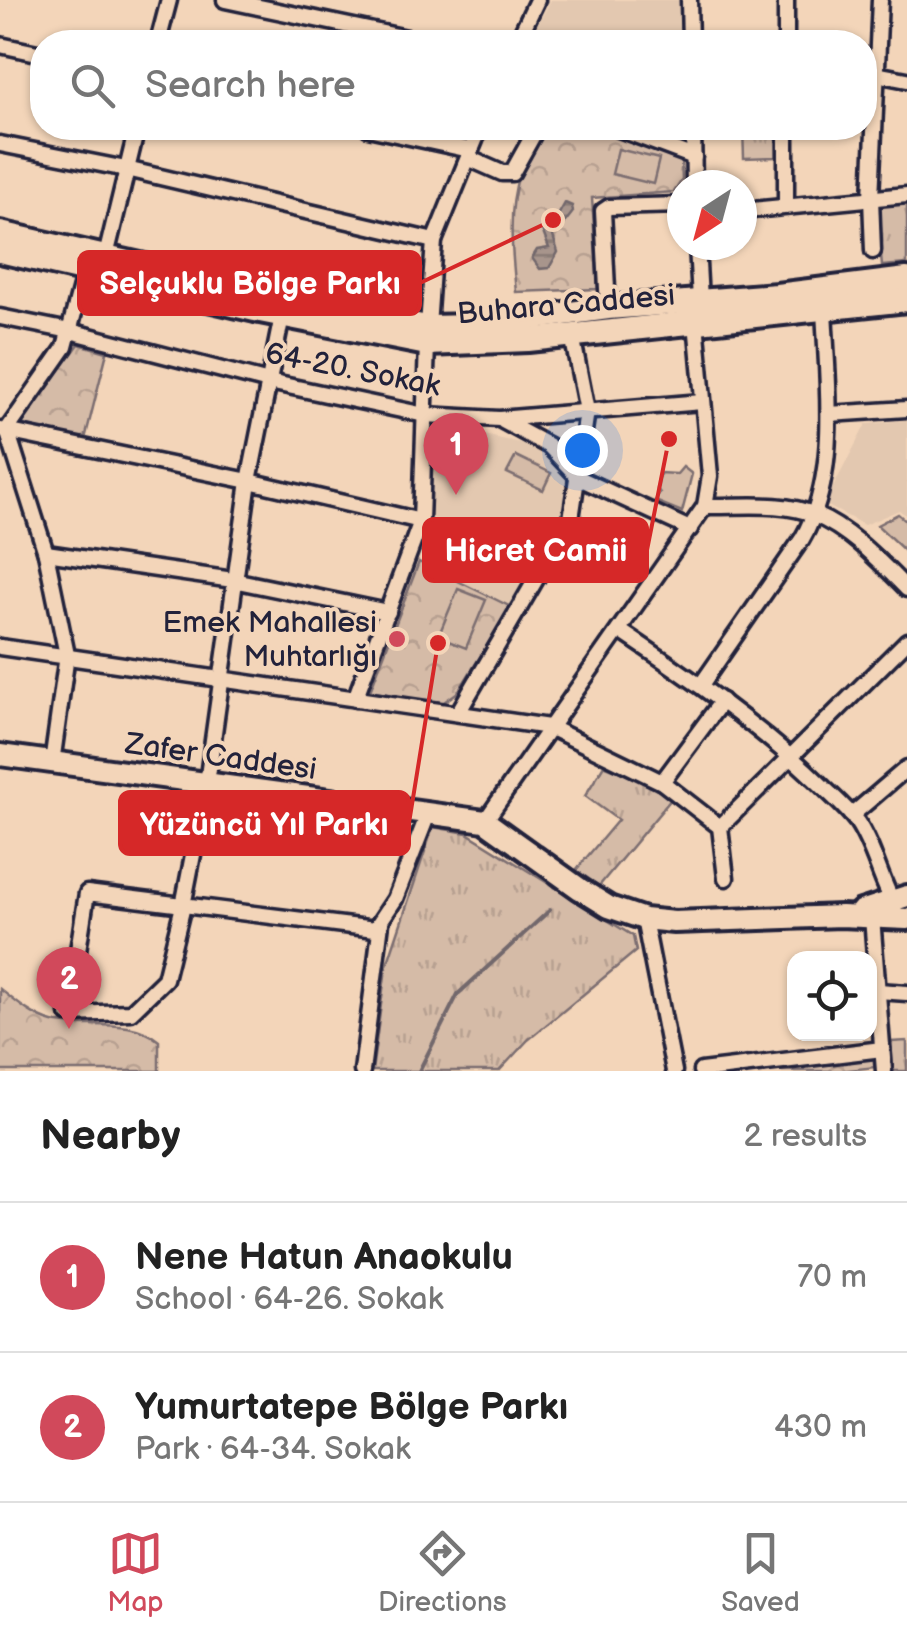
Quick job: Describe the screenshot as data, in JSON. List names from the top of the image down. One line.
{"streets":{"main road":["Buhara Caddesi"],"street":["64-20. Sokak","Zafer Caddesi"]},"places":["Selçuklu Bölge Parkı","Hicret Camii","Emek Mahallesi Muhtarlığı","Yüzüncü Yıl Parkı"],"north":"bottom left","page":{"search":"Search here","pins":["1","2"],"heading":["Nearby","2 results"],"list":[{"mark":"1","name":"Nene Hatun Anaokulu","note":"School · 64-26. Sokak","value":"70 m"},{"mark":"2","name":"Yumurtatepe Bölge Parkı","note":"Park · 64-34. Sokak","value":"430 m"}],"nav":["Map","Directions","Saved"]}}
